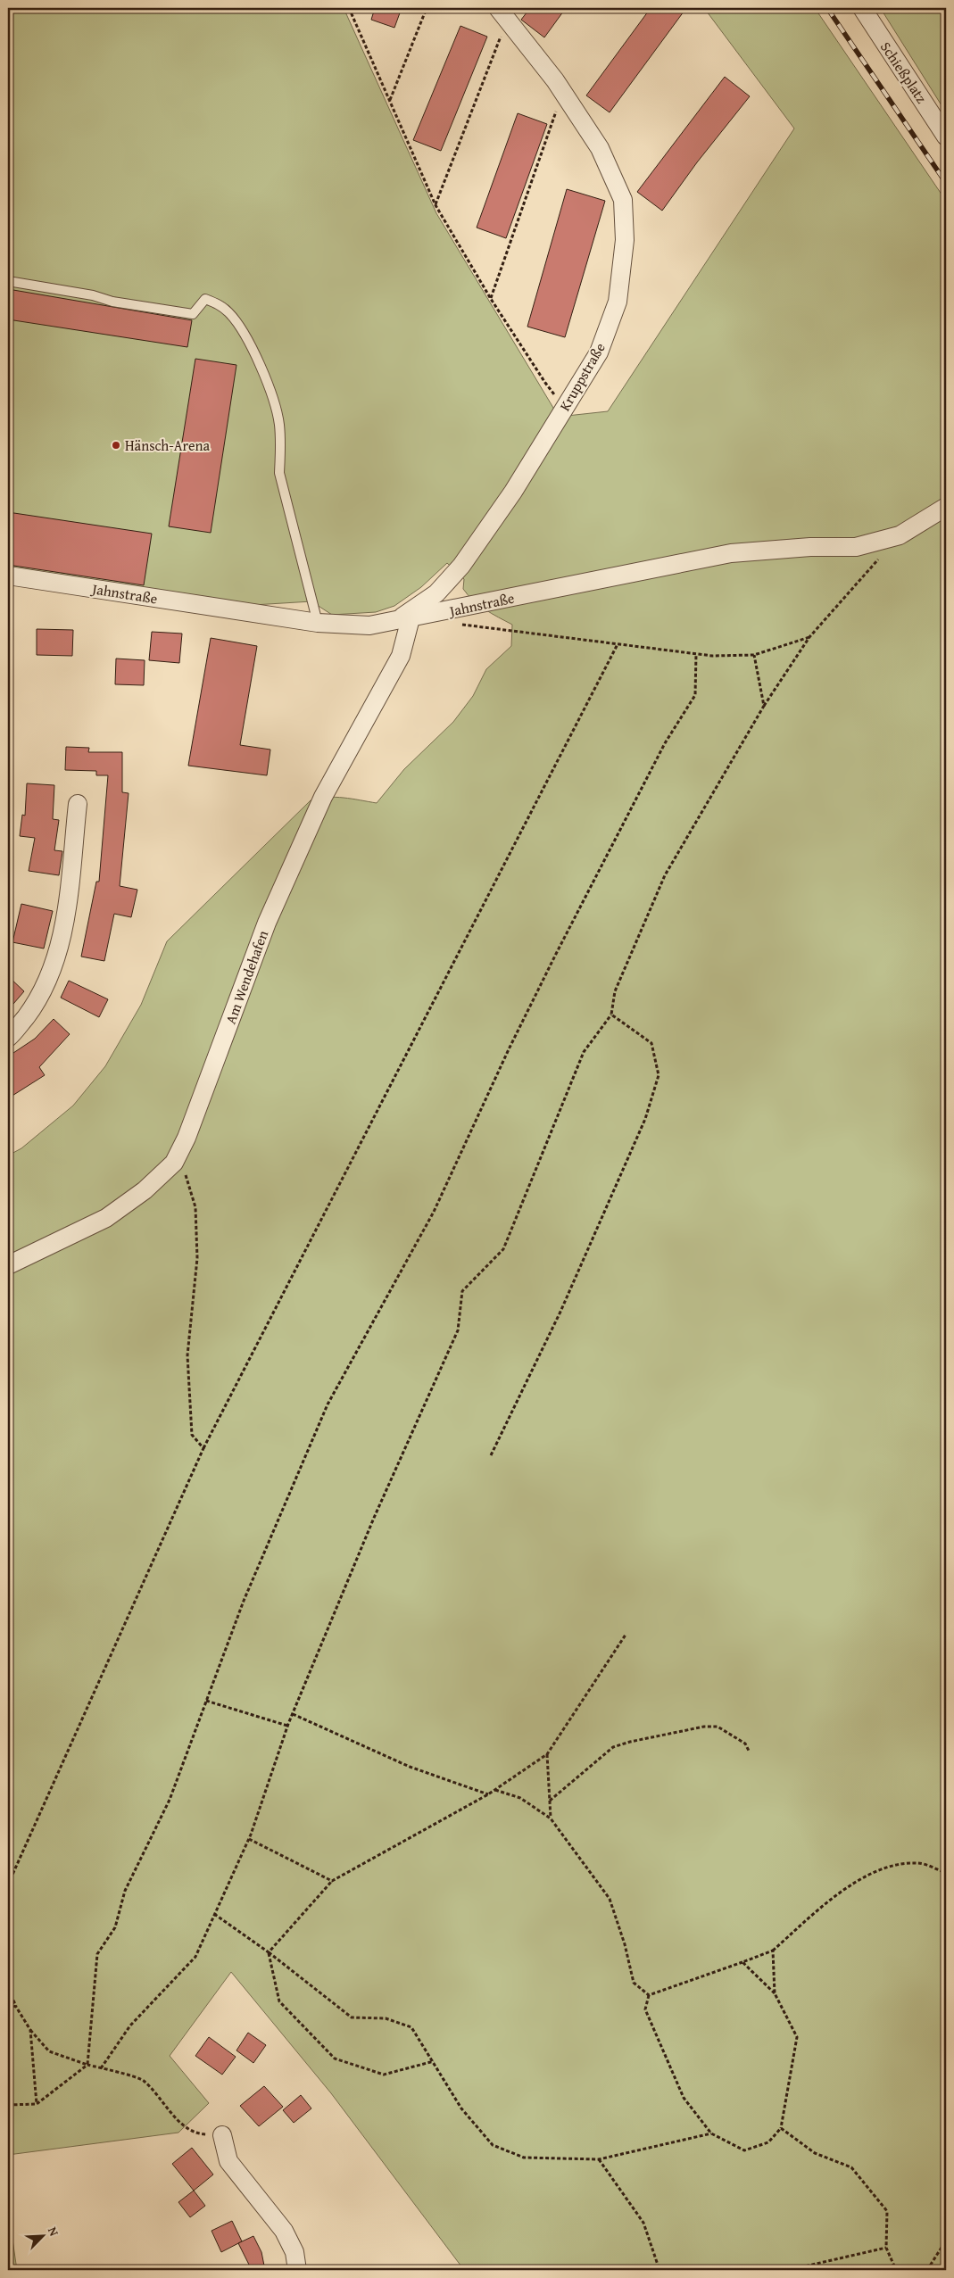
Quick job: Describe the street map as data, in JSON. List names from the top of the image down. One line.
{"streets":{"street":["Schießplatz","Kruppstraße","Jahnstraße","Am Wendehafen"]},"crossings":[["Kruppstraße","Jahnstraße"],["Kruppstraße","Am Wendehafen"],["Jahnstraße","Am Wendehafen"]],"places":["Hänsch-Arena"],"north":"top right"}
